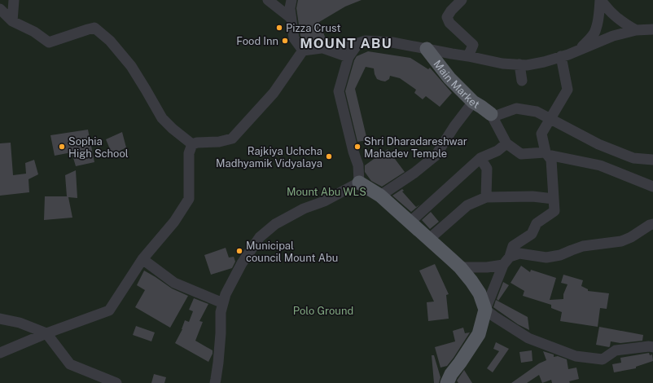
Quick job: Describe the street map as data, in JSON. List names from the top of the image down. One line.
{"streets":{"main road":["Main Market"]},"districts":["MOUNT ABU"],"parks":["Mount Abu WLS","Polo Ground"],"places":["Pizza Crust","Food Inn","Sophia High School","Shri Dharadareshwar Mahadev Temple","Rajkiya Uchcha Madhyamik Vidyalaya","Municipal council Mount Abu"]}
